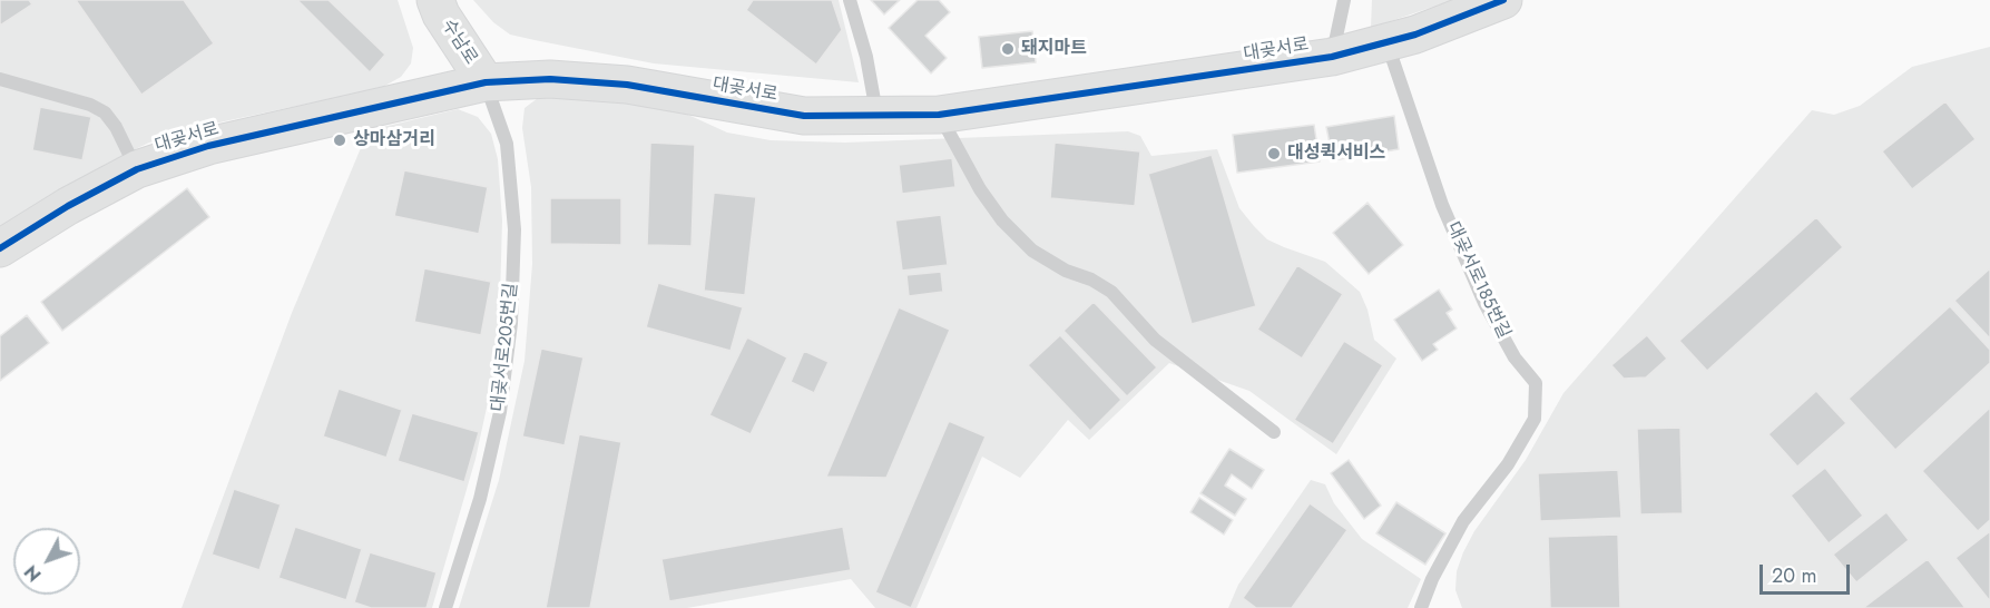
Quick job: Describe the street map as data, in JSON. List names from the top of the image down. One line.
{"streets":{"street":["수남로","대곶서로"],"lane":["대곶서로185번길","대곶서로205번길"]},"crossings":[["수남로","대곶서로"],["수남로","대곶서로205번길"],["대곶서로","대곶서로185번길"],["대곶서로","대곶서로205번길"]],"places":["돼지마트","상마삼거리","대성퀵서비스"],"scale_bar":"20 m","north":"bottom left"}
